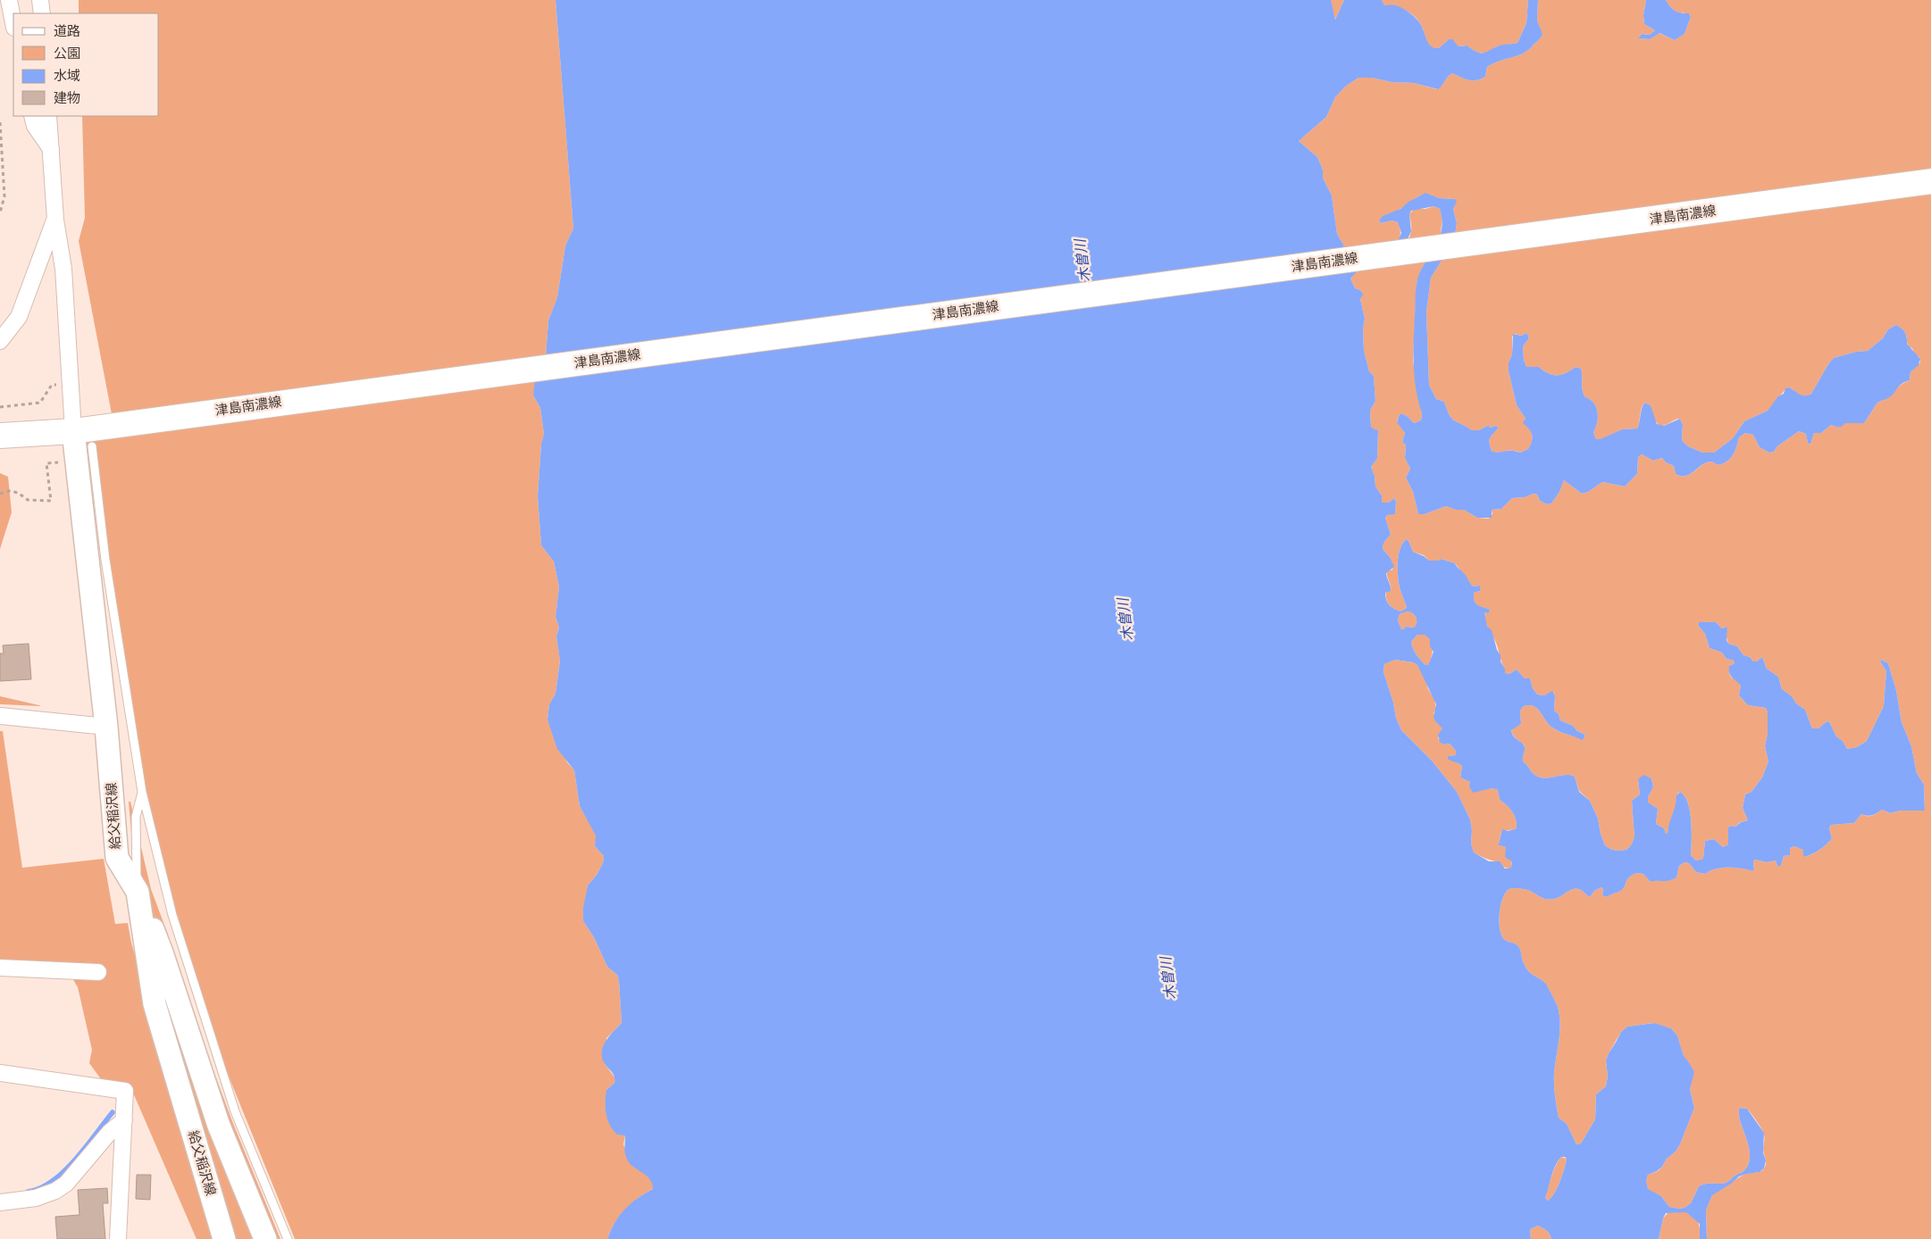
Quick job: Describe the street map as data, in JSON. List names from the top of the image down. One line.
{"streets":{"main road":["津島南濃線","給父稲沢線"]},"crossings":[["津島南濃線","給父稲沢線"]],"water":["木曽川"],"legend":["道路","公園","水域","建物"]}
